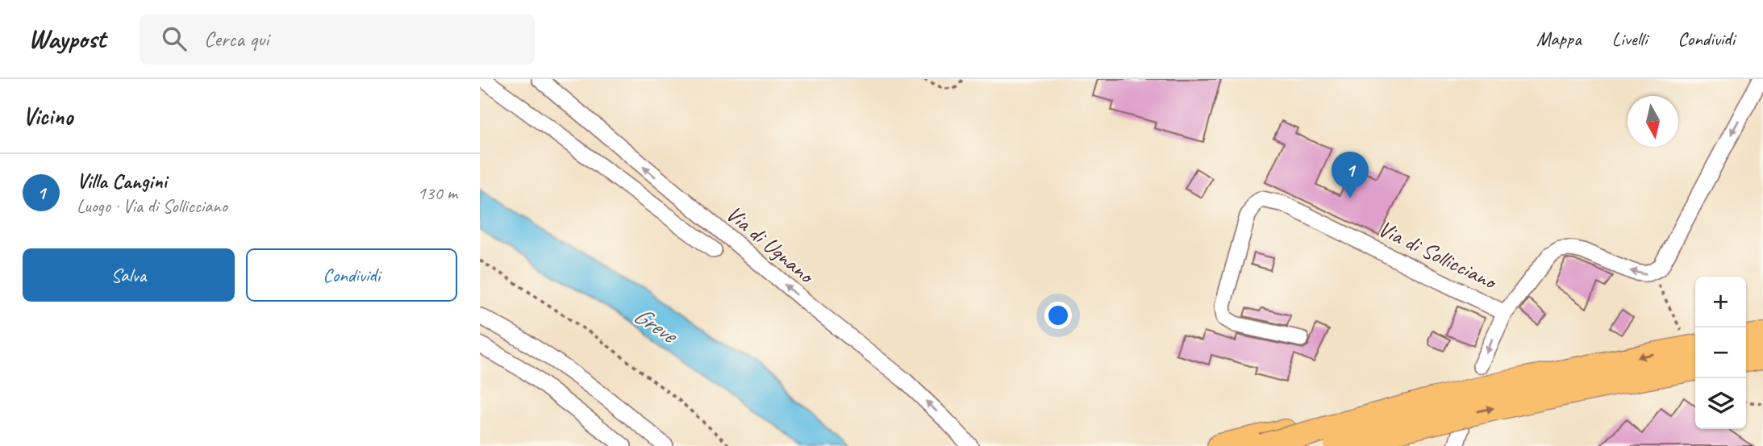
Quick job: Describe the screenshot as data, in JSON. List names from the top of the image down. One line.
{"streets":{"street":["Via di Ugnano","Via di Sollicciano"]},"water":["Greve"],"north":"bottom","page":{"header":"Waypost","search":"Cerca qui","nav":["Mappa","Livelli","Condividi"],"heading":"Vicino","pins":"1","list":[{"mark":"1","name":"Villa Cangini","note":"Luogo · Via di Sollicciano","value":"130 m"}],"buttons":["Salva","Condividi"],"map_buttons":["+","−"]}}
